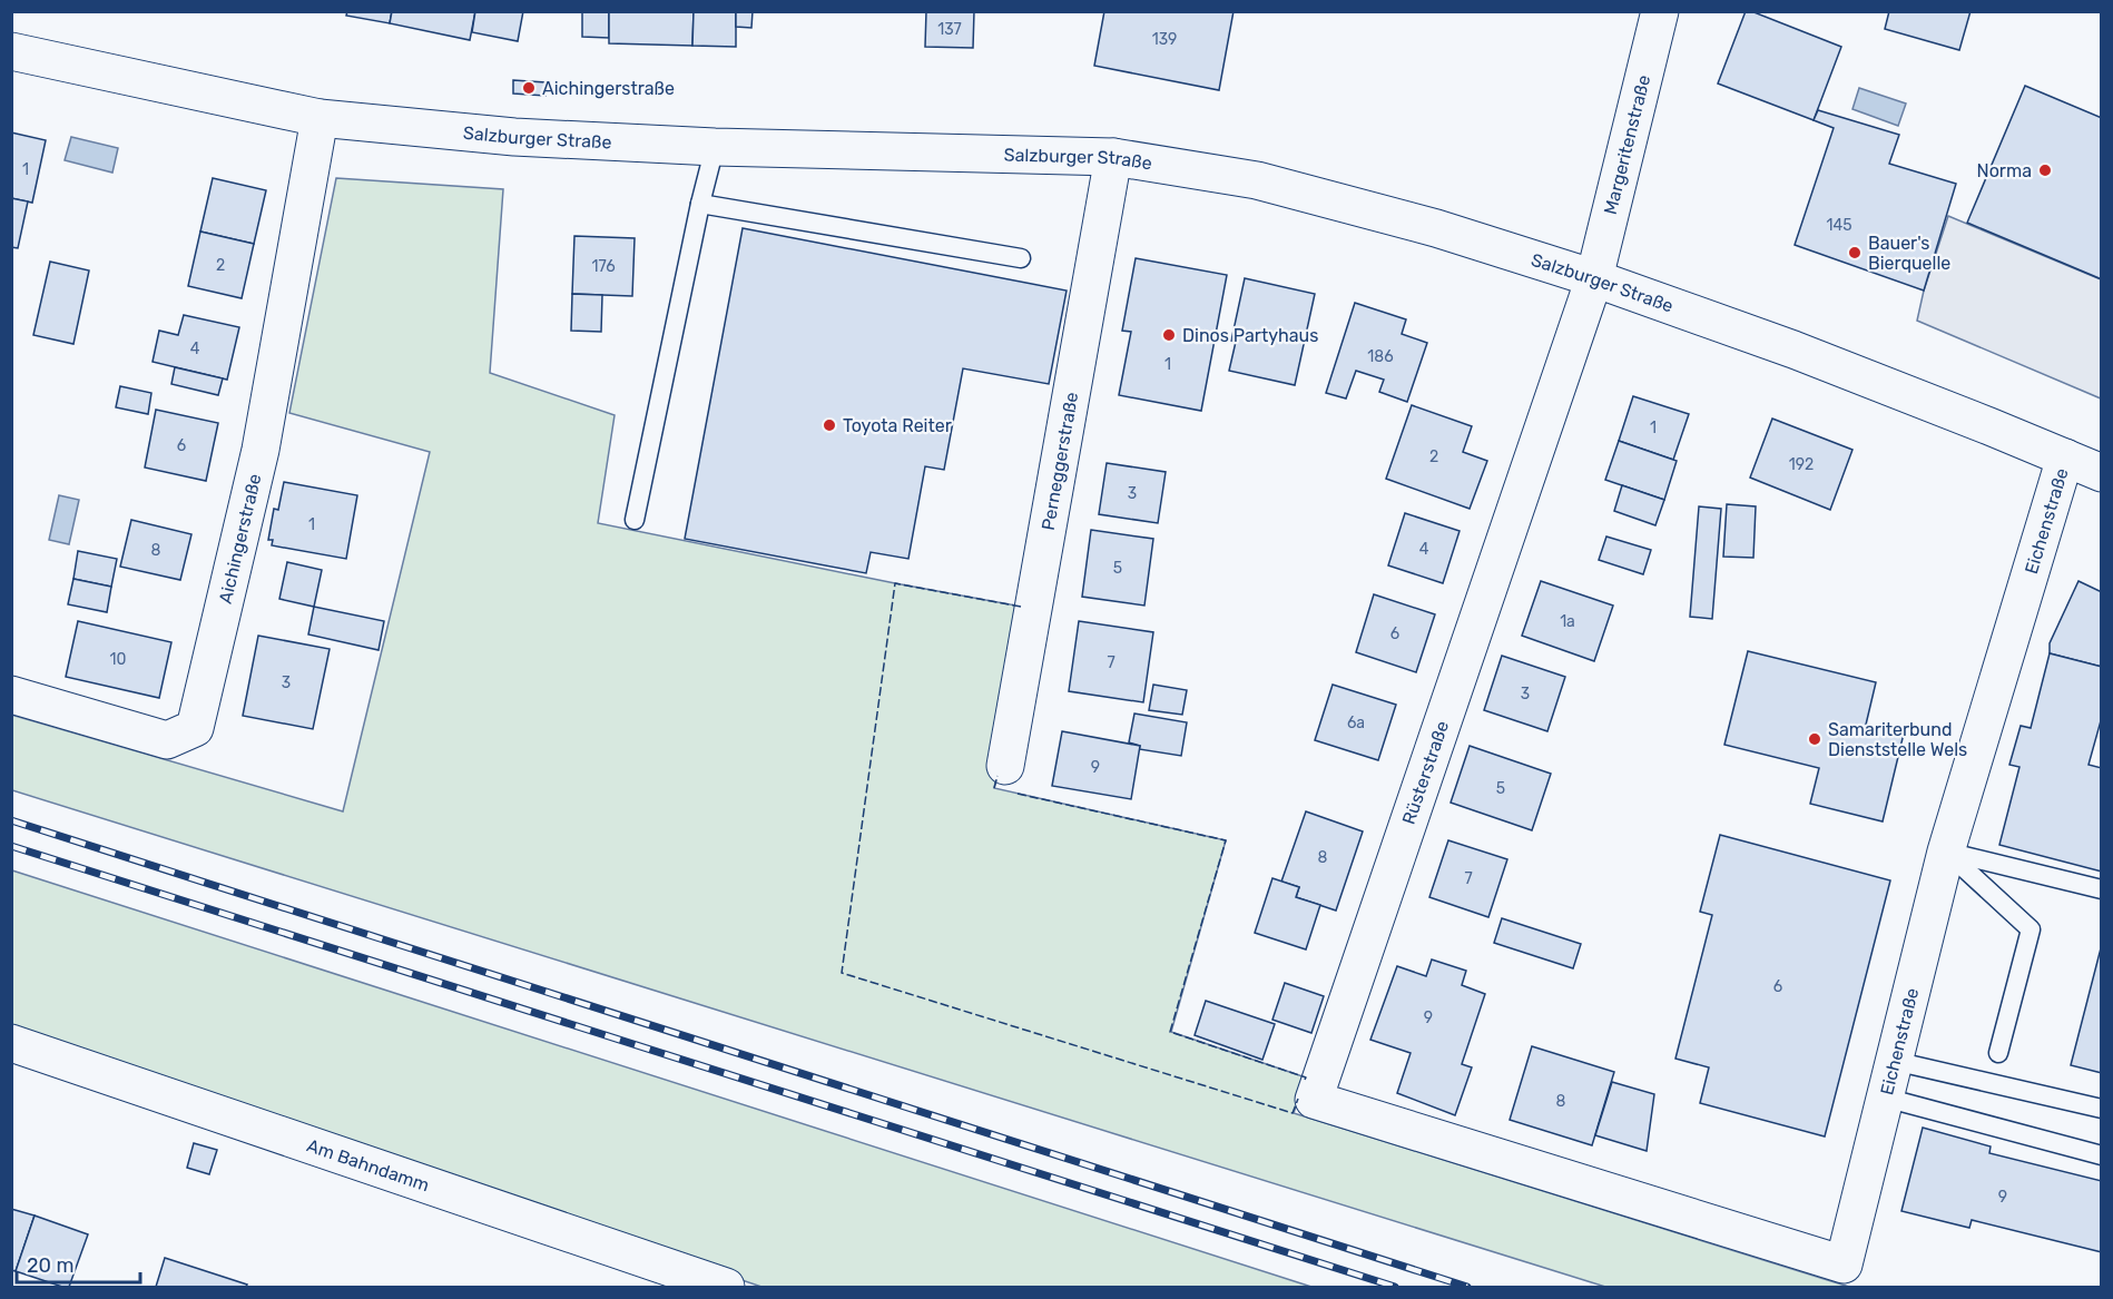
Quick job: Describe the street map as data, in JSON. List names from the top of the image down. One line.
{"streets":{"street":["Salzburger Straße","Margeritenstraße","Perneggerstraße","Eichenstraße","Aichingerstraße","Rüsterstraße","Am Bahndamm"]},"crossings":[["Salzburger Straße","Margeritenstraße"],["Salzburger Straße","Perneggerstraße"],["Salzburger Straße","Eichenstraße"],["Salzburger Straße","Aichingerstraße"],["Salzburger Straße","Rüsterstraße"],["Margeritenstraße","Rüsterstraße"],["Eichenstraße","Rüsterstraße"]],"places":["Aichingerstraße","Norma","Bauer's Bierquelle","Dinos Partyhaus","Toyota Reiter","Samariterbund Dienststelle Wels"],"house_numbers":["137","139","1","145","2","176","4","186","1","1","6","2","192","3","1","4","8","5","1a","6","10","7","3","3","6a","9","5","8","7","6","9","8","9"],"scale_bar":"20 m"}
